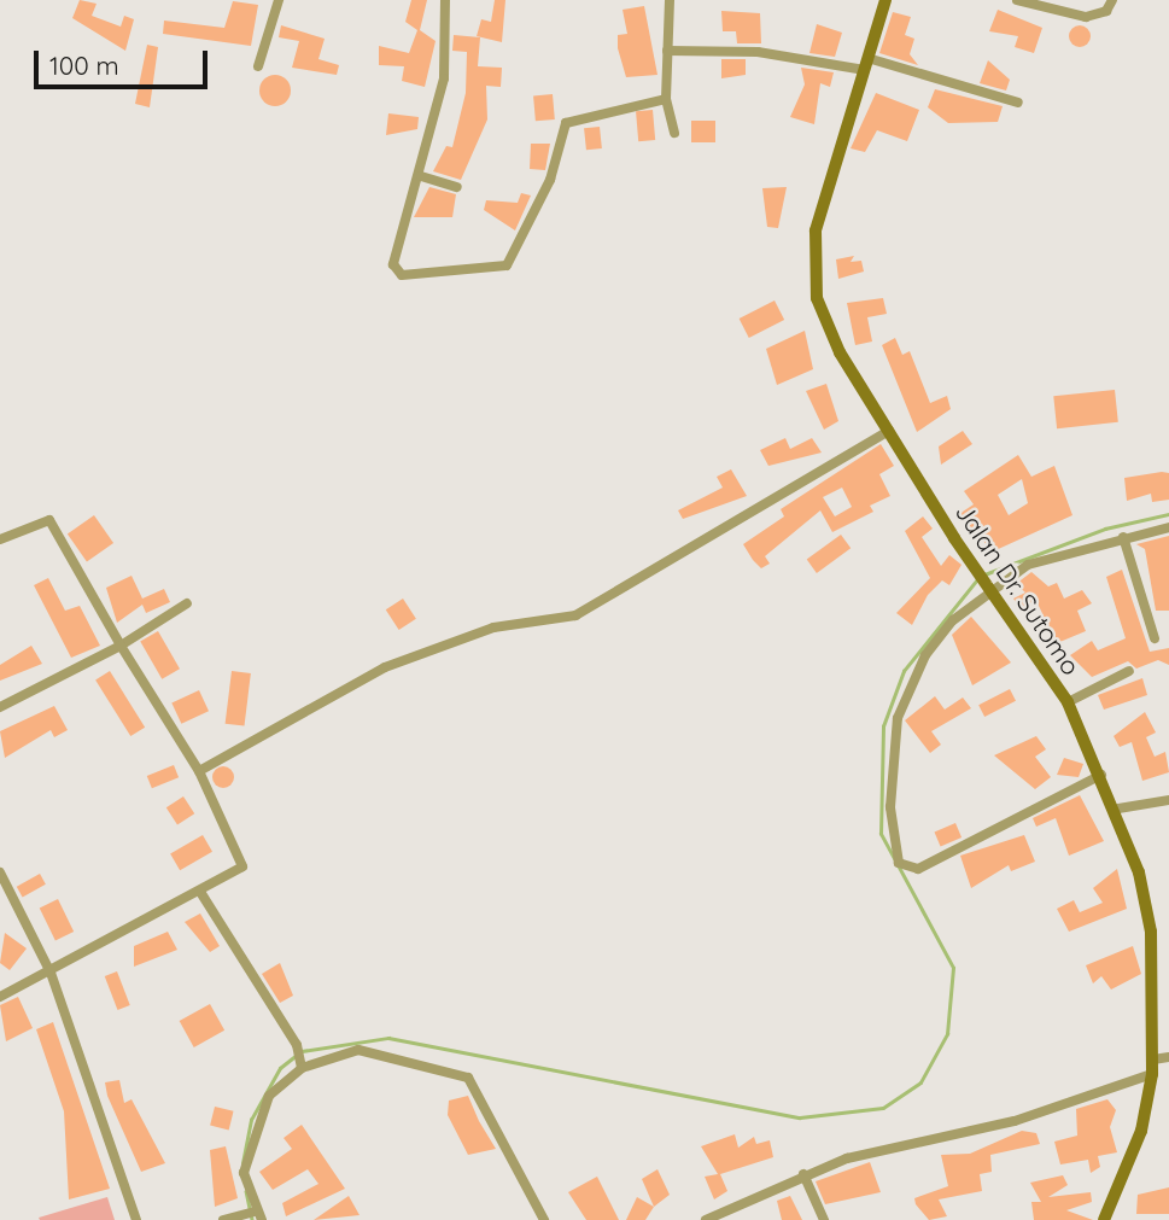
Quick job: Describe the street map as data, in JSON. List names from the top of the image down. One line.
{"streets":{"street":["Jalan Dr. Sutomo"]},"scale_bar":"100 m"}
